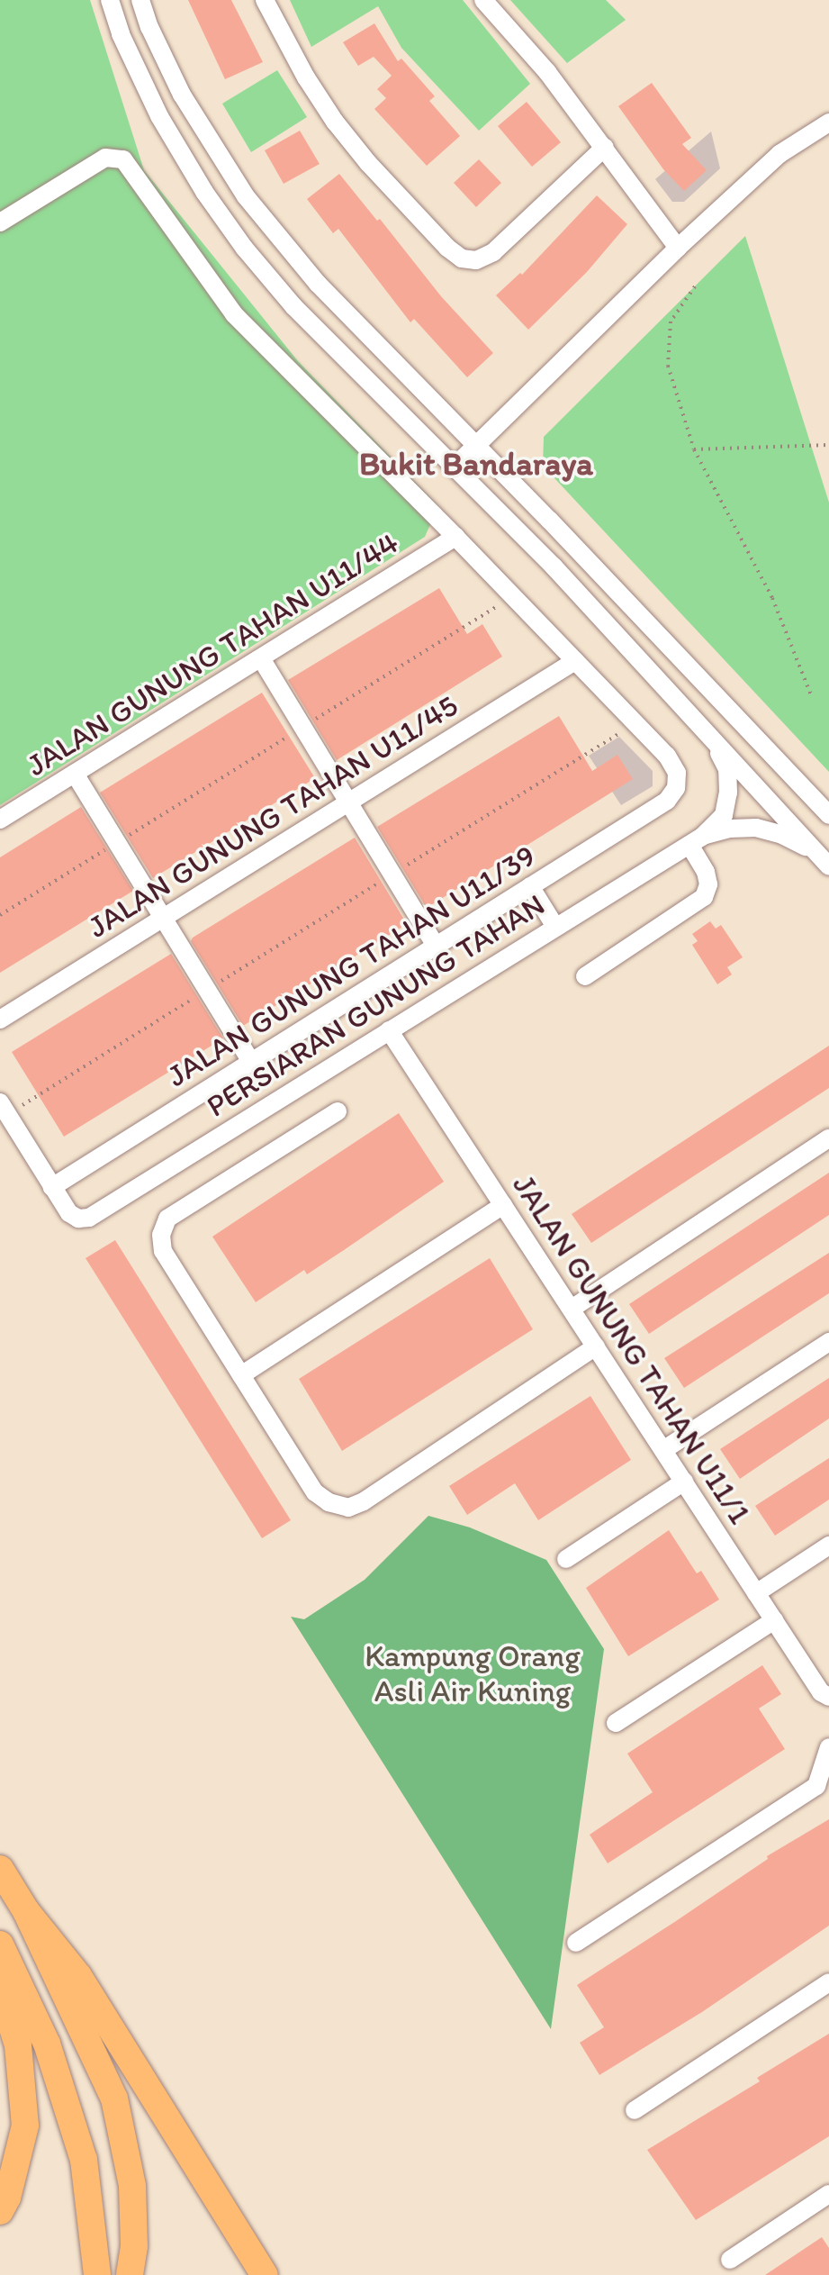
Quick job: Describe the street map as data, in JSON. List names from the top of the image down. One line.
{"streets":{"street":["JALAN GUNUNG TAHAN U11/44","JALAN GUNUNG TAHAN U11/45","JALAN GUNUNG TAHAN U11/39","PERSIARAN GUNUNG TAHAN","JALAN GUNUNG TAHAN U11/1"]},"crossings":[["JALAN GUNUNG TAHAN U11/39","PERSIARAN GUNUNG TAHAN"],["PERSIARAN GUNUNG TAHAN","JALAN GUNUNG TAHAN U11/1"]],"districts":["Bukit Bandaraya"],"parks":["Kampung Orang Asli Air Kuning"]}
